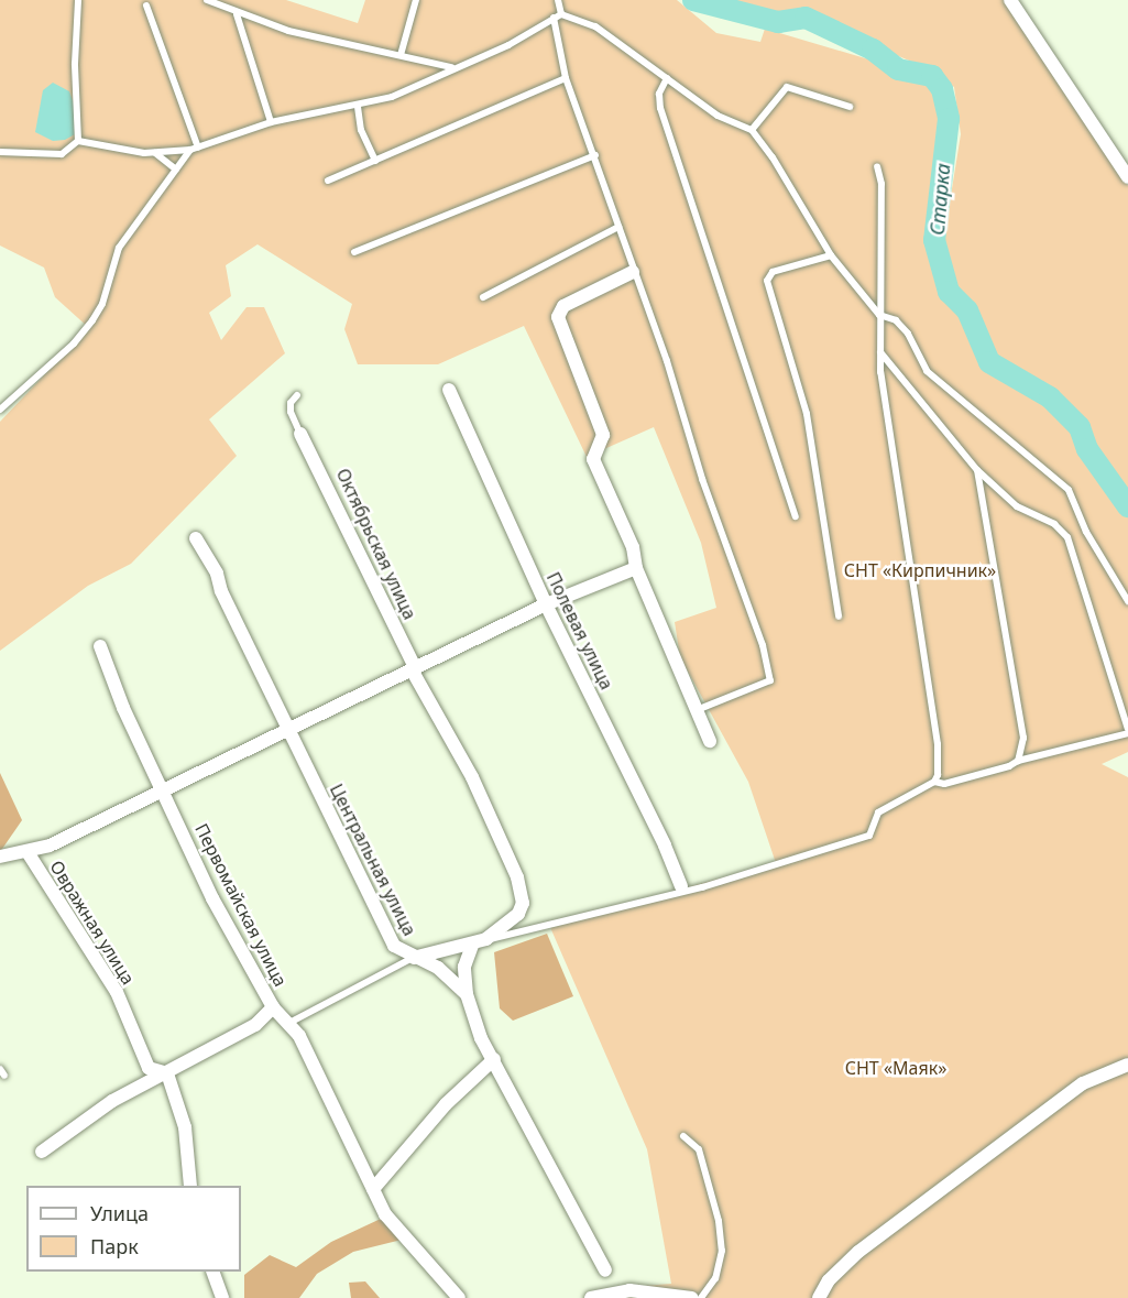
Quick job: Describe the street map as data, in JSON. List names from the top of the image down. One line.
{"streets":{"street":["Октябрьская улица","Полевая улица","Центральная улица","Первомайская улица","Овражная улица"]},"water":["Старка"],"parks":["СНТ «Кирпичник»","СНТ «Маяк»"],"legend":["Улица","Парк"]}
